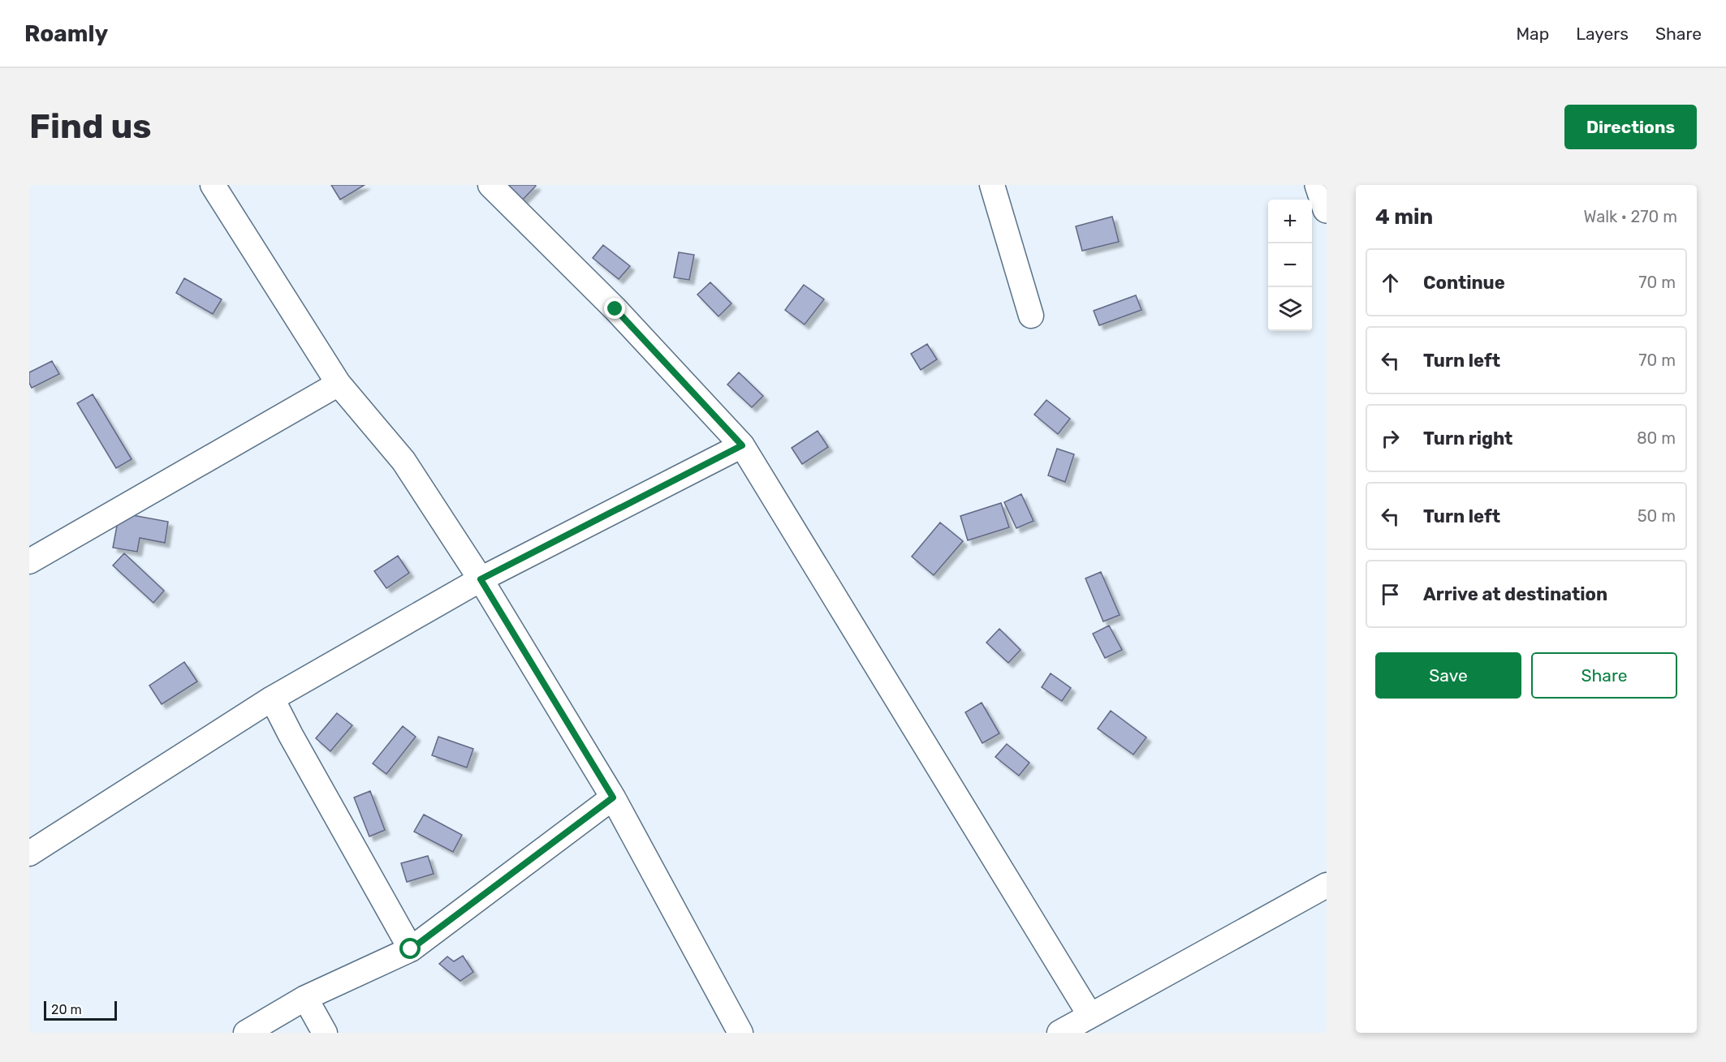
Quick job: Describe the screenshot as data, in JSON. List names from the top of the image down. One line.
{"scale_bar":"20 m","page":{"header":"Roamly","nav":["Map","Layers","Share"],"buttons":["Directions",["Save","Share"]],"title":"Find us","heading":["4 min","Walk · 270 m"],"map_buttons":["+","−"],"list":[["Continue","70 m"],["Turn left","70 m"],["Turn right","80 m"],["Turn left","50 m"],"Arrive at destination"],"scale":"20 m"}}
